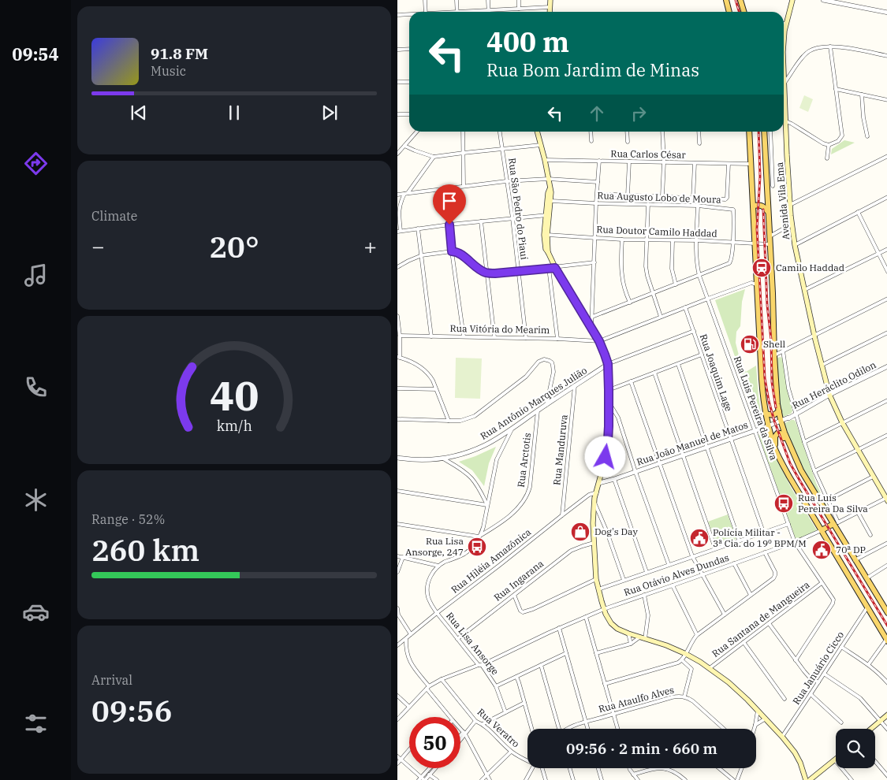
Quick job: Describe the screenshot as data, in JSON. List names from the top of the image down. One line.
{"streets":{"main road":["Avenida Vila Ema"],"street":["Rua Carlos César","Rua Augusto Lobo de Moura","Rua São Pedro do Piauí","Rua Doutor Camilo Haddad","Rua Vitória do Mearim","Rua Joaquim Lage","Rua Heráclito Odilon","Rua Antônio Marques Julião","Rua Luis Pereira da Silva","Rua João Manuel de Matos","Rua Manduruva","Rua Arctotis","Rua Hiléia Amazônica","Rua Otávio Alves Dundas","Rua Ingarana","Rua Santana de Mangueira","Rua Lisa Ansorge","Rua Januário Cicco","Rua Ataulfo Alves","Rua Veratro"]},"crossings":[["Rua Augusto Lobo de Moura","Rua Doutor Camilo Haddad"],["Rua Augusto Lobo de Moura","Rua Luis Pereira da Silva"],["Avenida Vila Ema","Rua Heráclito Odilon"],["Rua São Pedro do Piauí","Rua Vitória do Mearim"],["Rua Doutor Camilo Haddad","Rua Luis Pereira da Silva"],["Rua Joaquim Lage","Rua João Manuel de Matos"],["Rua Heráclito Odilon","Rua João Manuel de Matos"],["Rua Antônio Marques Julião","Rua Manduruva"],["Rua Antônio Marques Julião","Rua Arctotis"],["Rua Luis Pereira da Silva","Rua João Manuel de Matos"],["Rua Luis Pereira da Silva","Rua Otávio Alves Dundas"],["Rua Luis Pereira da Silva","Rua Santana de Mangueira"],["Rua Manduruva","Rua Hiléia Amazônica"],["Rua Hiléia Amazônica","Rua Lisa Ansorge"],["Rua Otávio Alves Dundas","Rua Lisa Ansorge"],["Rua Otávio Alves Dundas","Rua Veratro"],["Rua Ingarana","Rua Lisa Ansorge"]],"places":{"station":["Camilo Haddad"],"fuel station":["Shell"],"bus stop":["Rua Luís Pereira Da Silva","Rua Lisa Ansorge, 247"],"shop":["Dog's Day"],"public building":["Polícia Militar - 3ª Cia. do 19º BPM/M","70ª DP"]},"page":{"tabs":"09:54","turn":["400 m","Rua Bom Jardim de Minas"],"song":["91.8 FM","Music"],"tile":["Climate",["Range · 52%","260 km"],["Arrival","09:56"]],"heat":["−","20°","+"],"limit":"50","trip":"09:56 · 2 min · 660 m","gauge":["40","km/h"]}}
